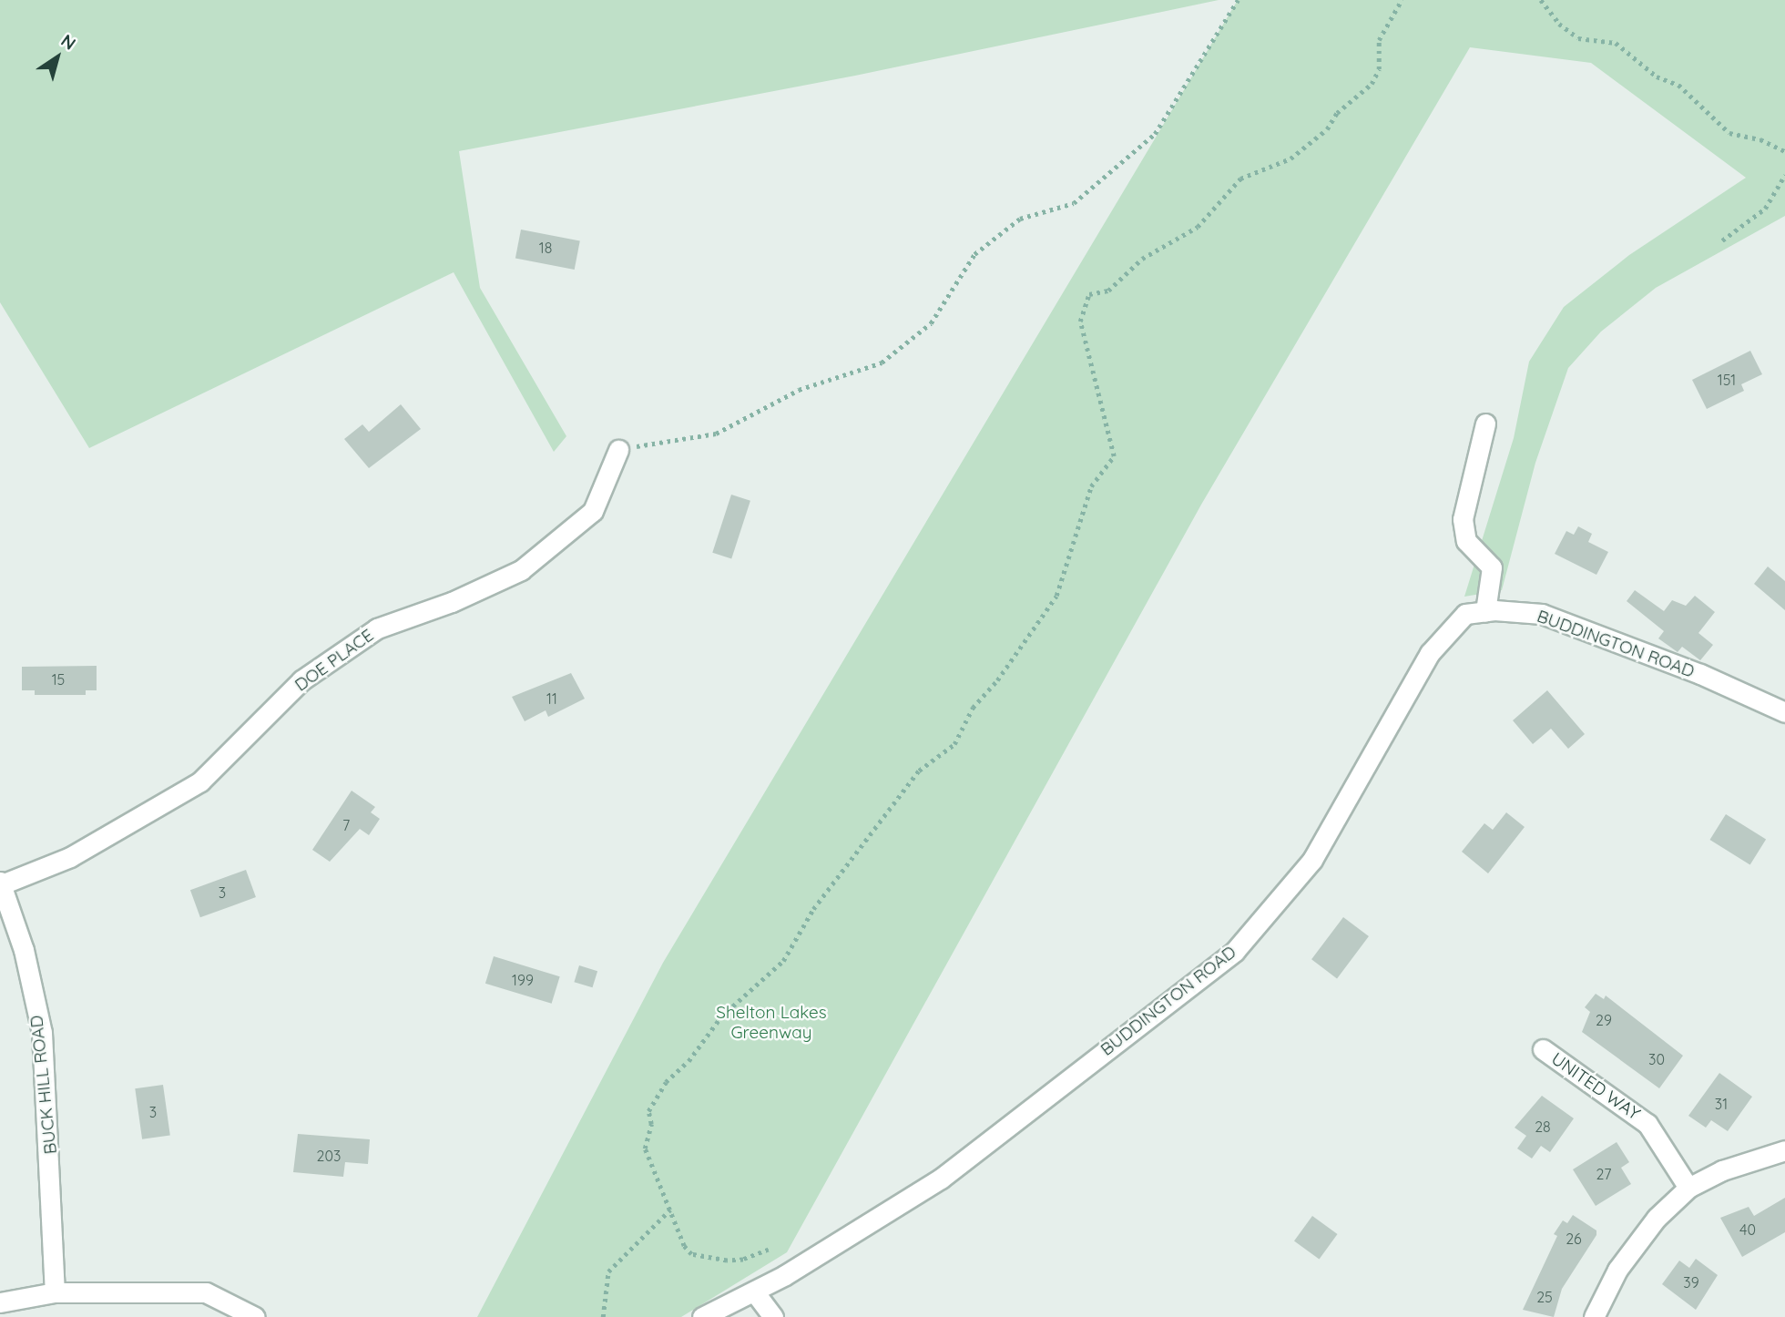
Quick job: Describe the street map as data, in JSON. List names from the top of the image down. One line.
{"streets":{"street":["BUDDINGTON ROAD","DOE PLACE","BUCK HILL ROAD","UNITED WAY"]},"crossings":[["DOE PLACE","BUCK HILL ROAD"]],"parks":["Shelton Lakes Greenway"],"house_numbers":["18","151","15","11","7","3","199","29","30","31","3","28","203","27","40","26","39","25"],"north":"top right"}
